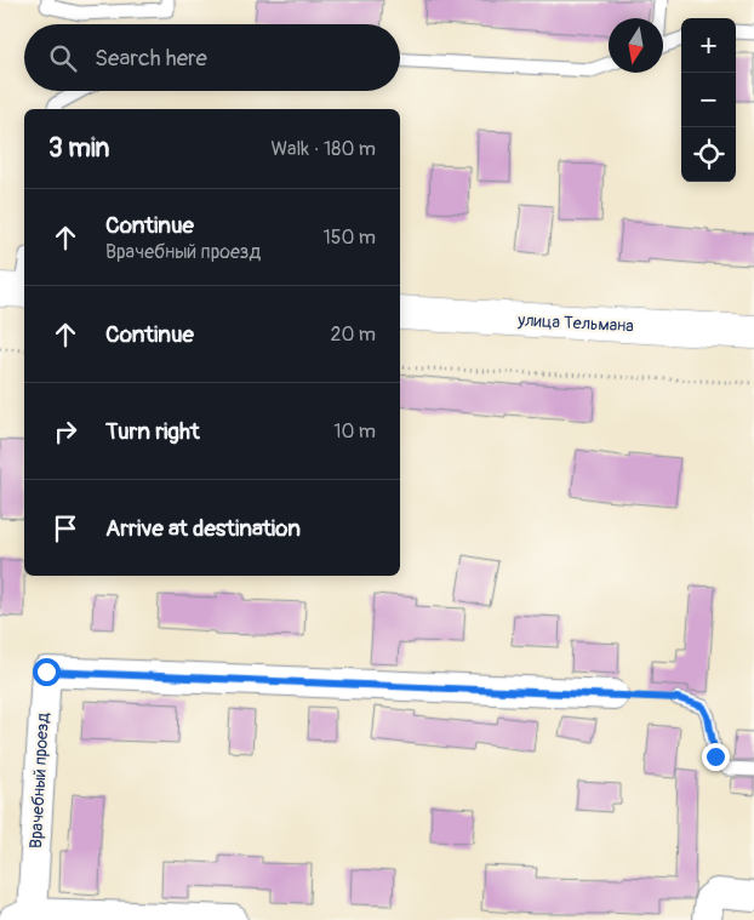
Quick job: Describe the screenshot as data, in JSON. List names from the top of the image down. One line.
{"streets":{"street":["улица Тельмана","Врачебный проезд"]},"north":"bottom","page":{"map_buttons":["+","−"],"search":"Search here","heading":["3 min","Walk · 180 m"],"list":[["Continue","Врачебный проезд","150 m"],["Continue","20 m"],["Turn right","10 m"],"Arrive at destination"]}}
